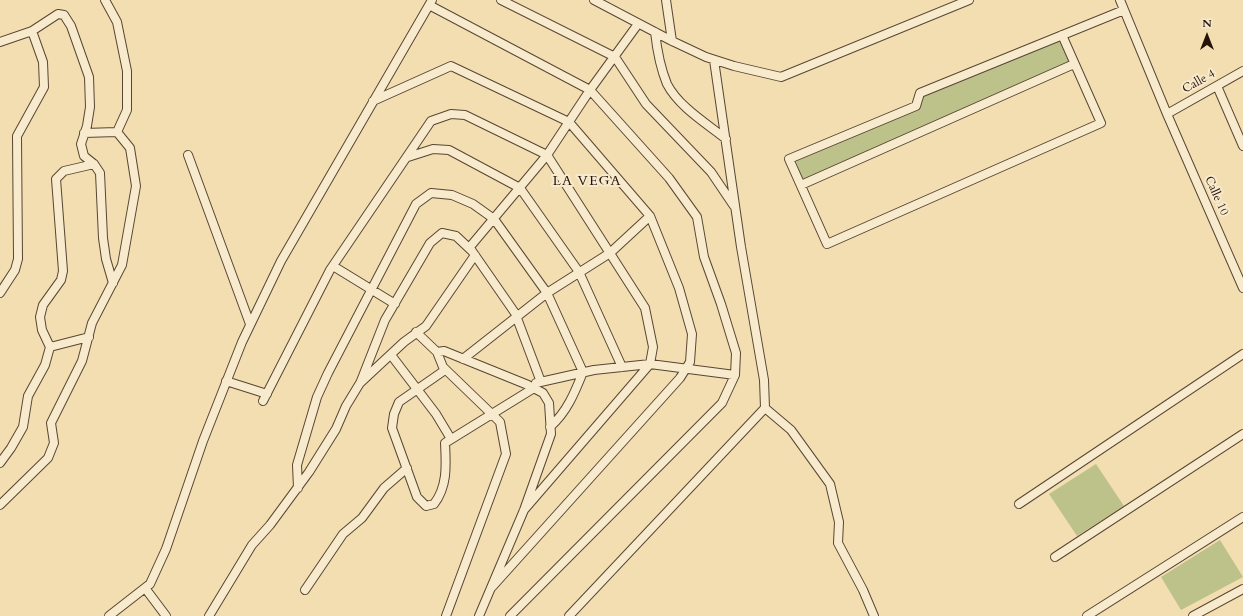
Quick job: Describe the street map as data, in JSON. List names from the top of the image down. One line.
{"streets":{"street":["Calle 4","Calle 10"]},"crossings":[["Calle 4","Calle 10"]],"districts":["LA VEGA"],"north":"top"}
